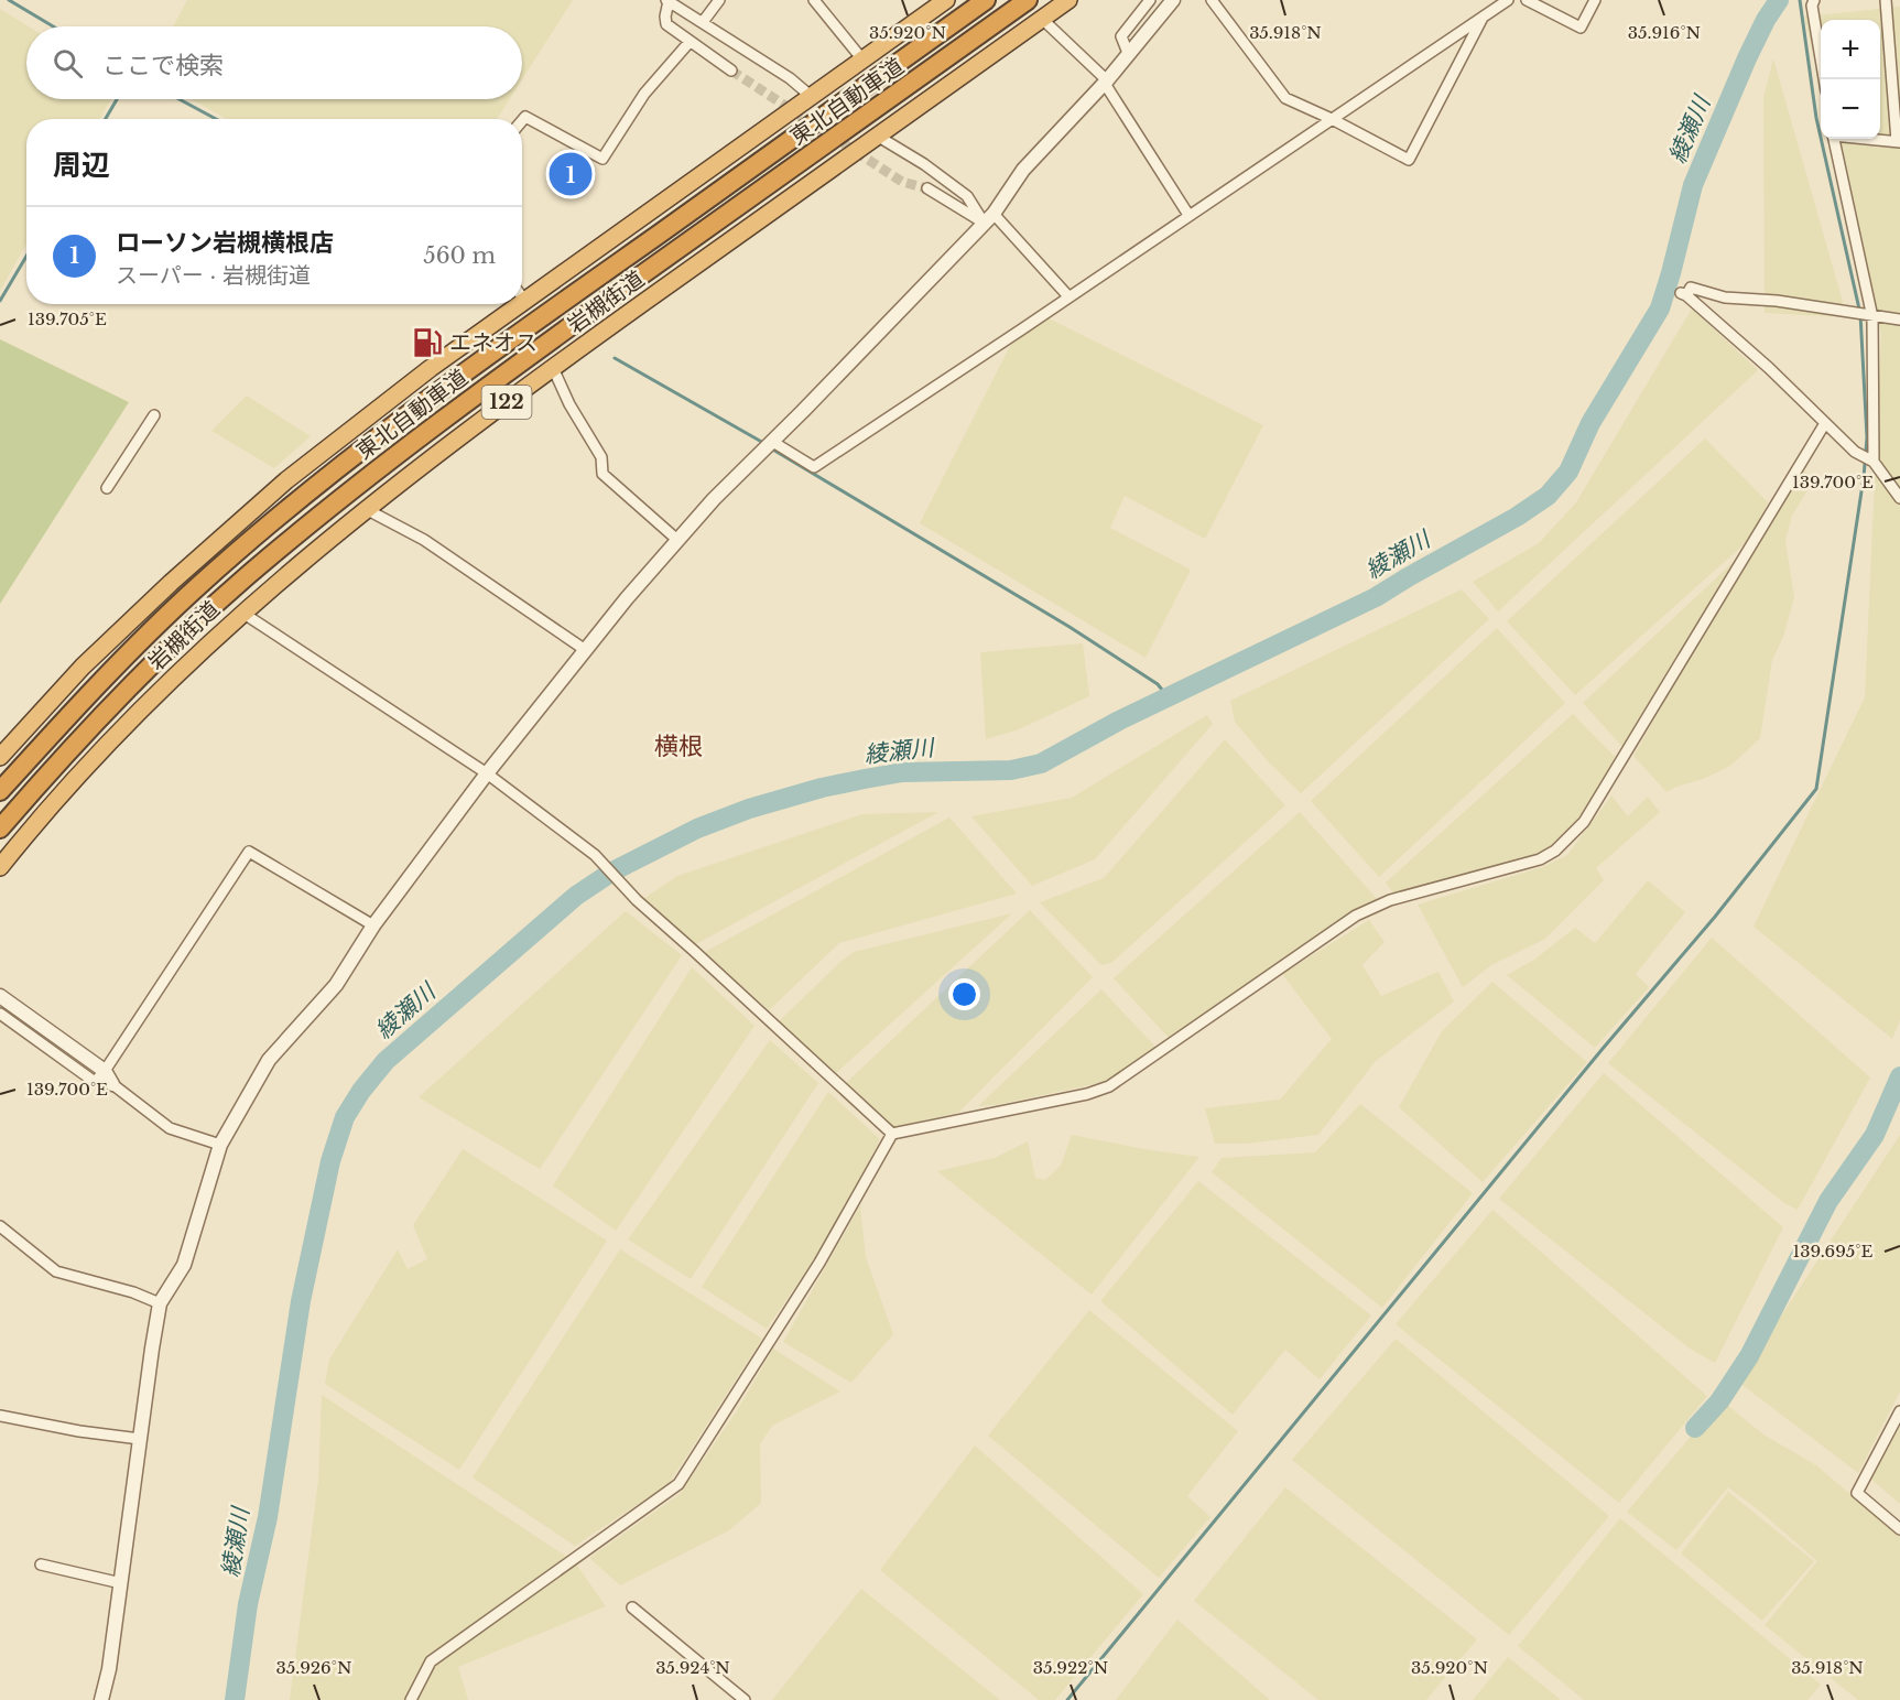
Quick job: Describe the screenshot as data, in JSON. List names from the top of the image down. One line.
{"streets":{"highway":["東北自動車道","岩槻街道","122"]},"districts":["横根"],"water":["綾瀬川"],"places":{"fuel station":["エネオス"]},"page":{"map_buttons":["+","−"],"search":"ここで検索","heading":"周辺","pins":"1","list":[{"mark":"1","name":"ローソン岩槻横根店","note":"スーパー · 岩槻街道","value":"560 m"}]},"coordinates":["35.920°N","35.918°N","35.916°N","139.705°E","139.700°E","139.695°E","35.926°N","35.924°N","35.922°N"]}
